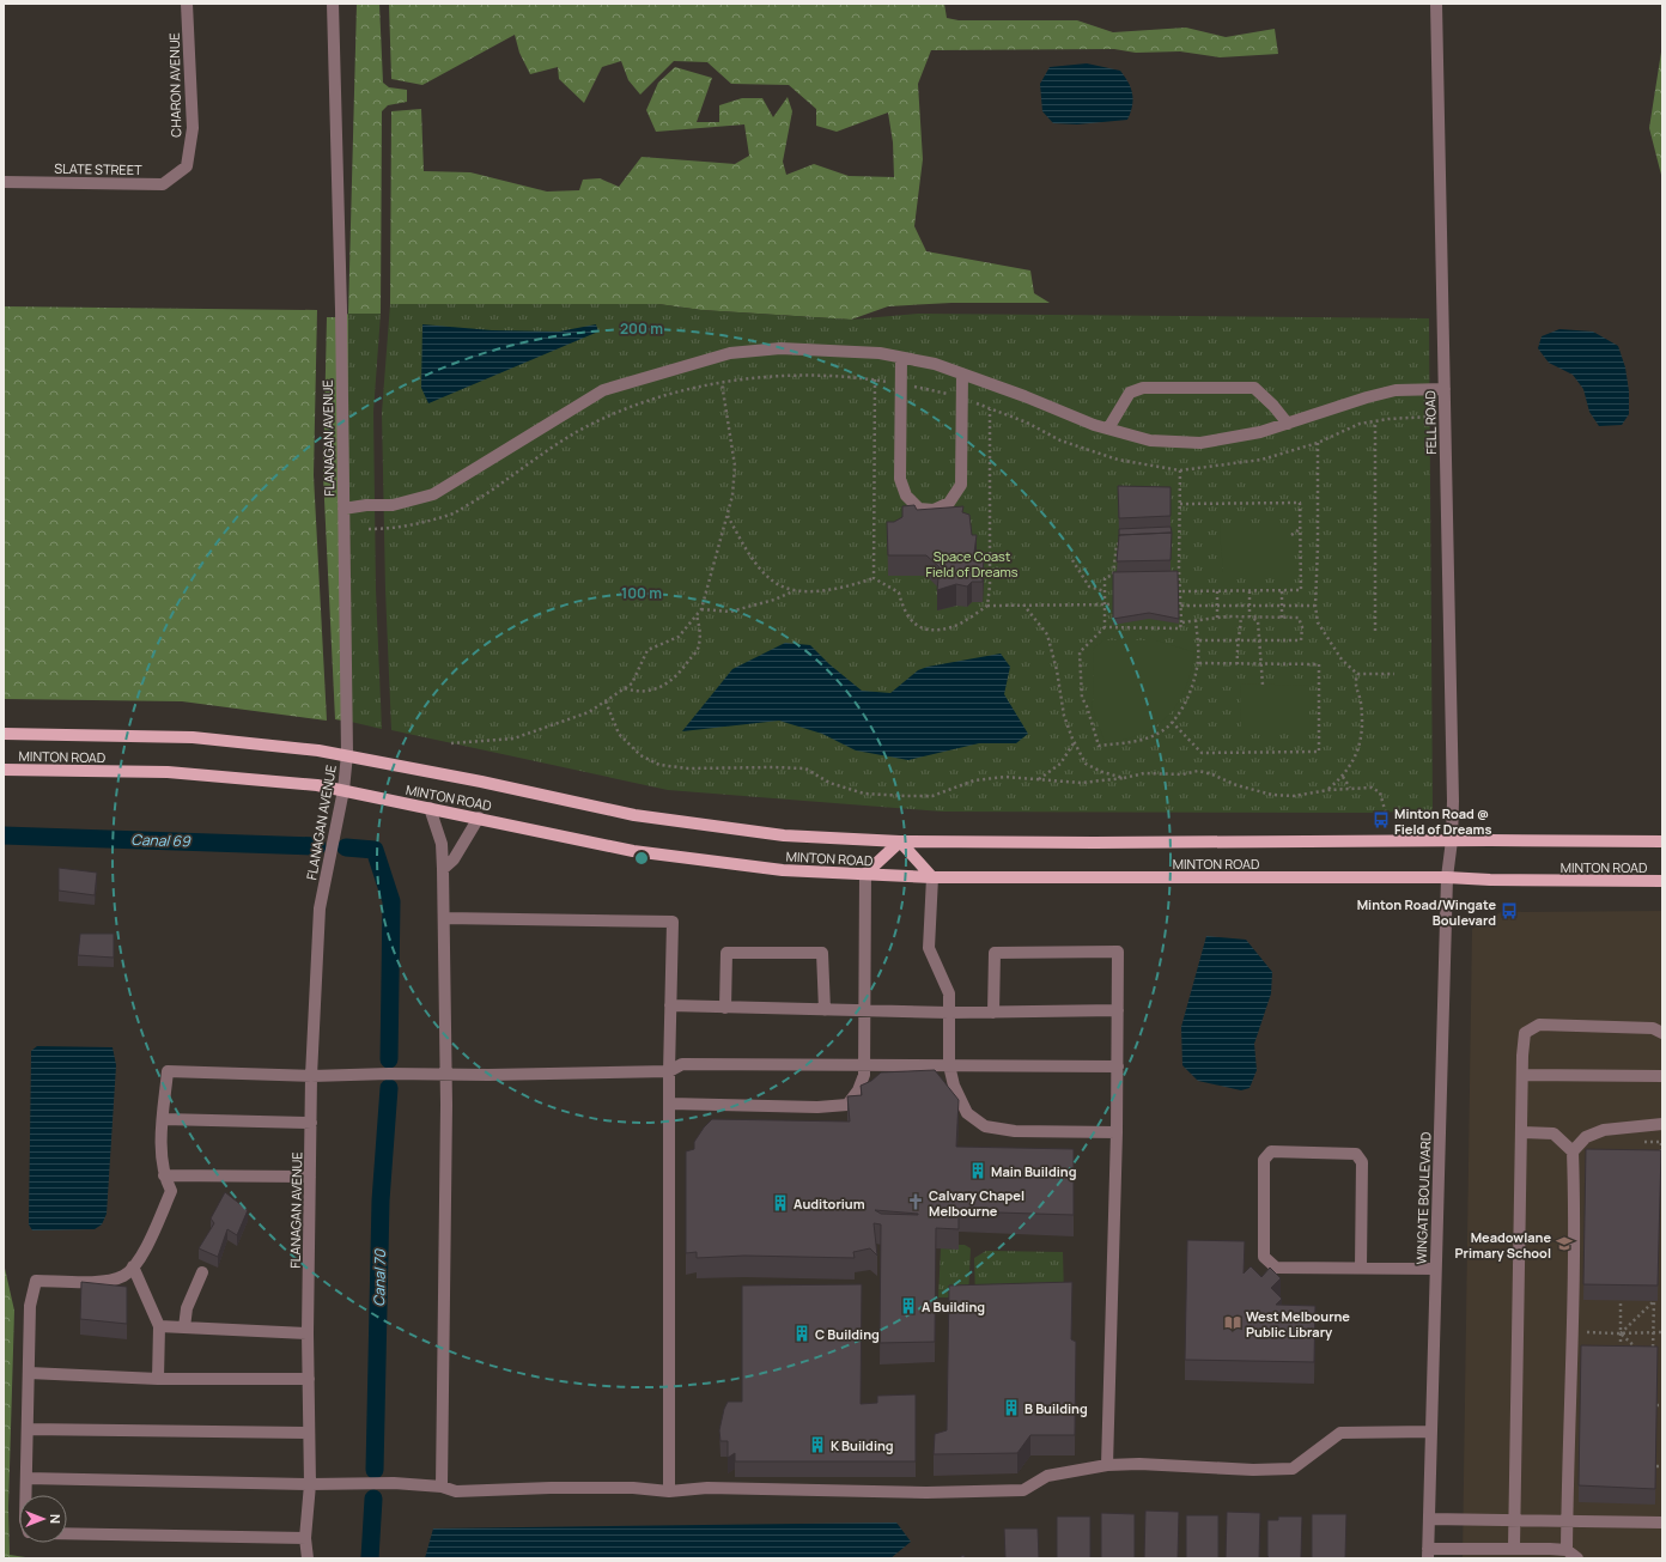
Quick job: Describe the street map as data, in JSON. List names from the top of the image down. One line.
{"streets":{"main road":["MINTON ROAD"],"street":["CHARON AVENUE","SLATE STREET","FELL ROAD","FLANAGAN AVENUE","WINGATE BOULEVARD"]},"crossings":[["CHARON AVENUE","SLATE STREET"],["FELL ROAD","MINTON ROAD"],["FELL ROAD","WINGATE BOULEVARD"],["FLANAGAN AVENUE","MINTON ROAD"],["MINTON ROAD","WINGATE BOULEVARD"]],"water":["Canal 69","Canal 70"],"parks":["Space Coast Field of Dreams"],"places":{"bus stop":["Minton Road @ Field of Dreams","Minton Road/Wingate Boulevard"],"building":["Main Building","Auditorium","A Building","C Building","B Building","K Building"],"church":["Calvary Chapel Melbourne"],"school or university":["Meadowlane Primary School"],"library":["West Melbourne Public Library"]},"north":"right","rings":["200 m","100 m"]}
